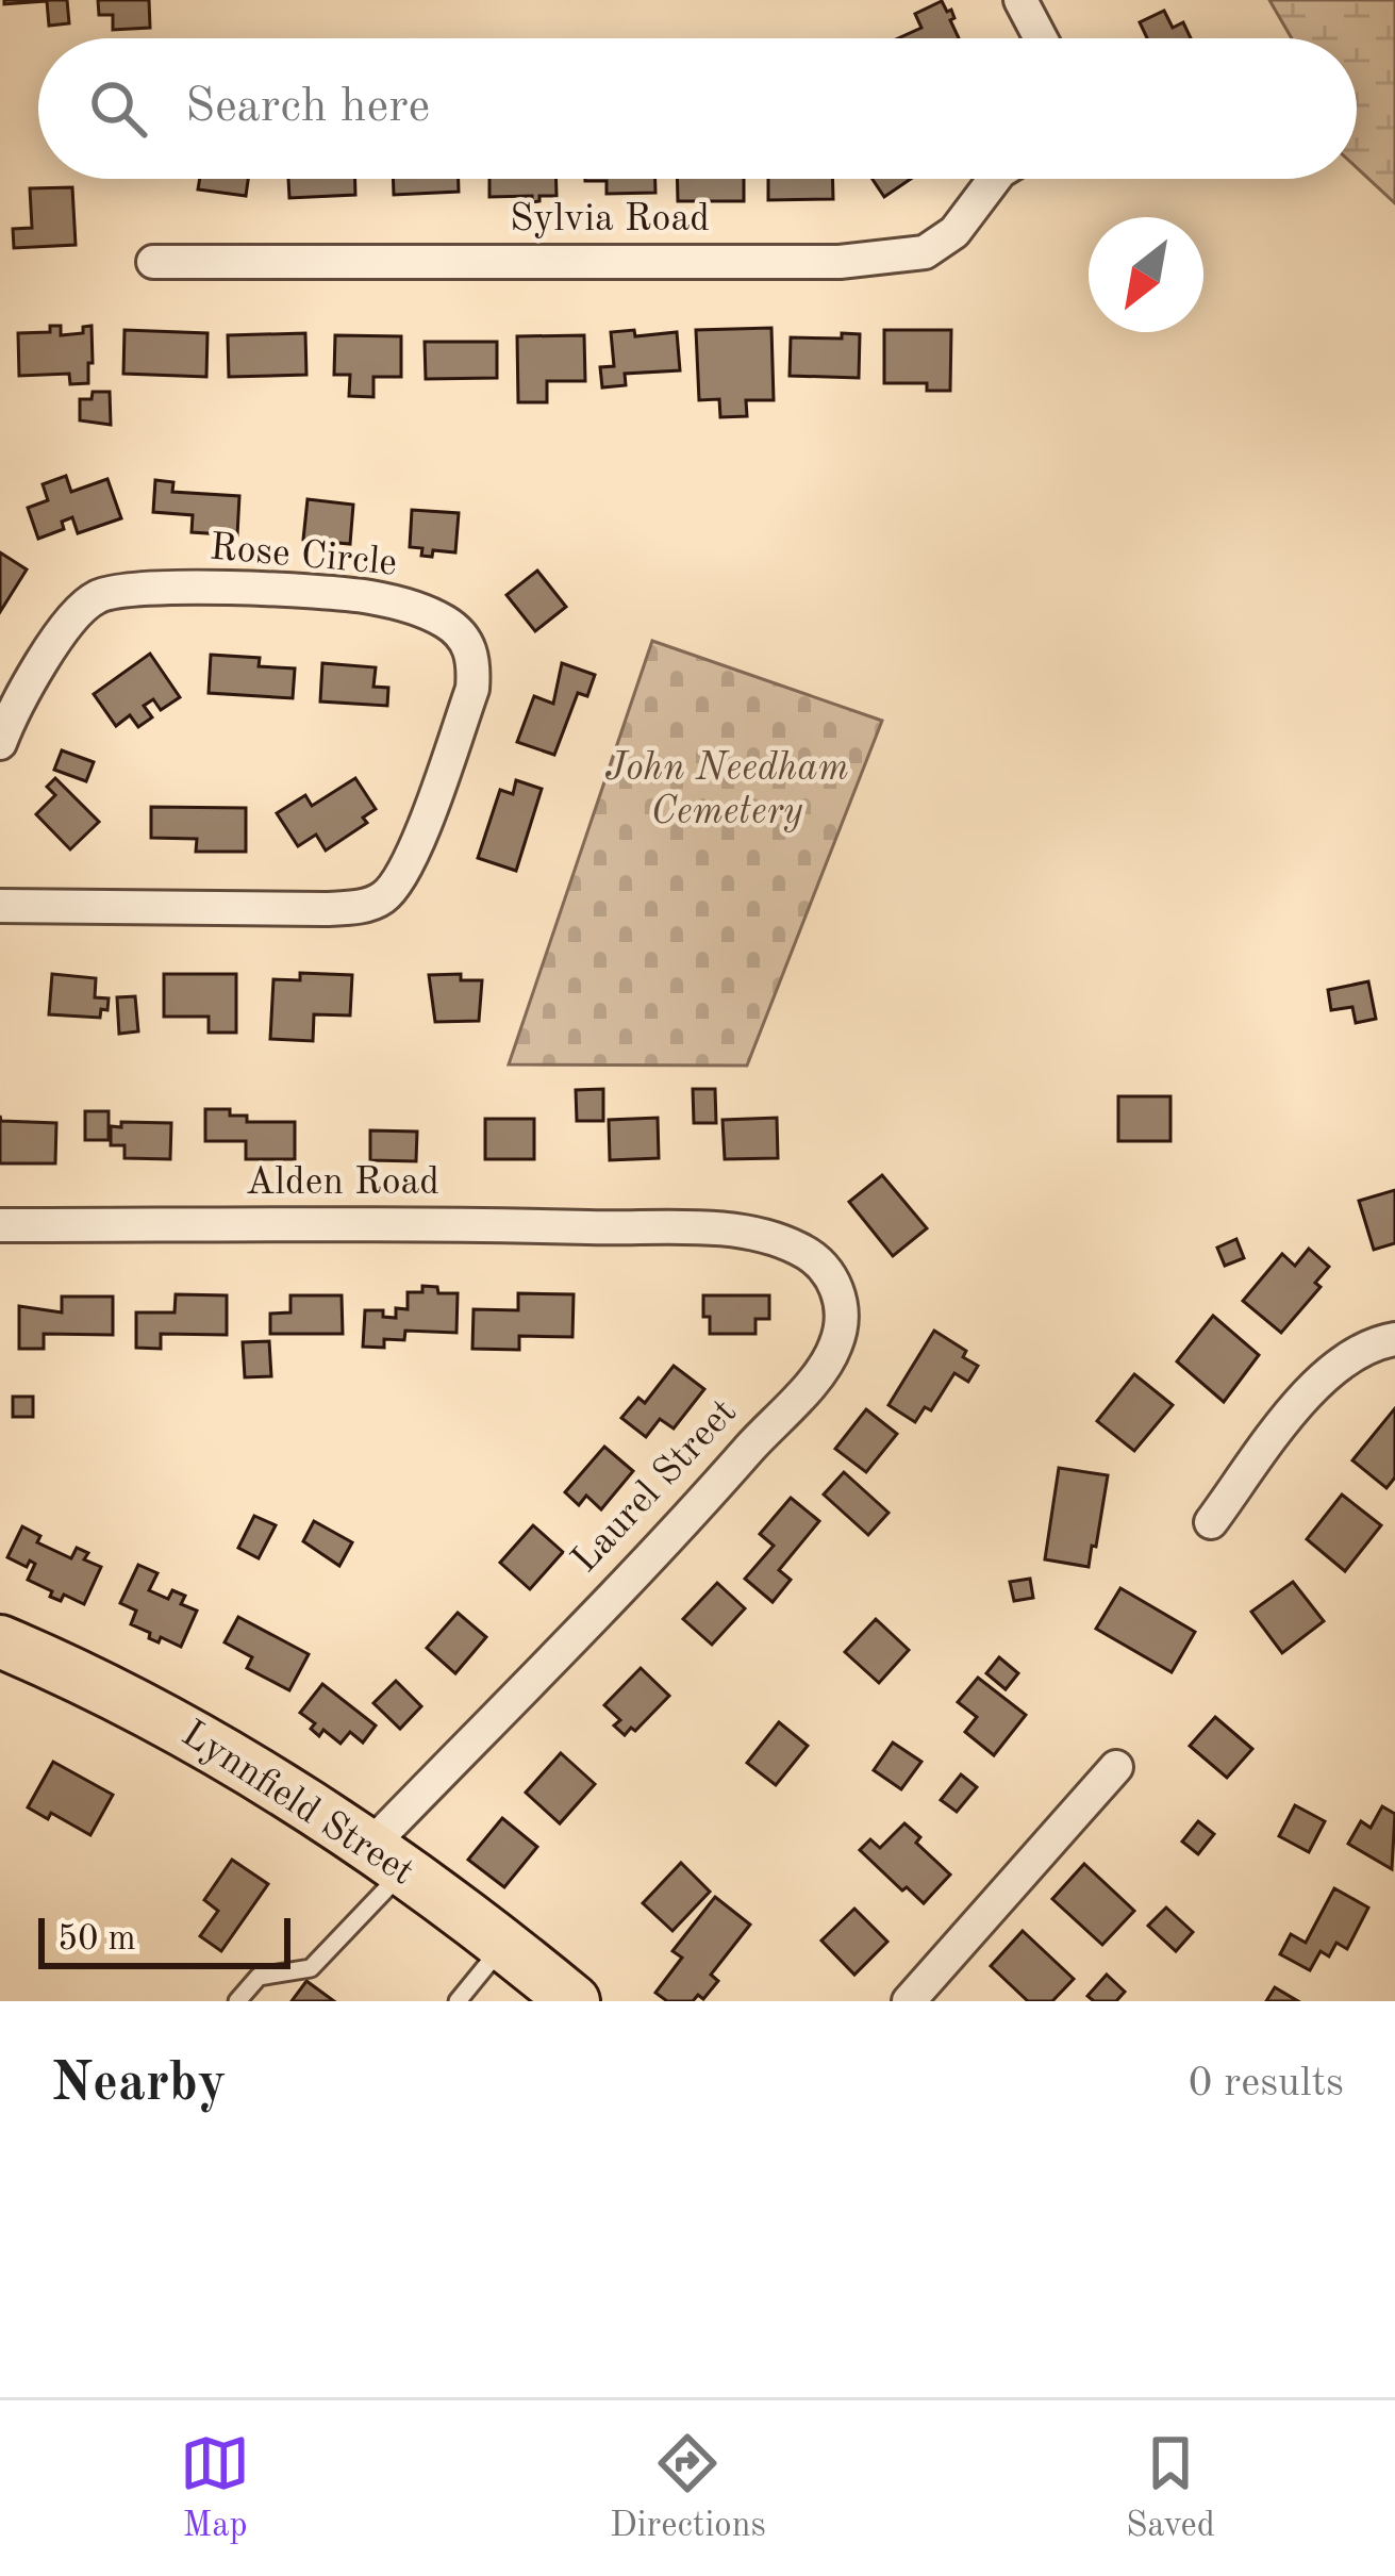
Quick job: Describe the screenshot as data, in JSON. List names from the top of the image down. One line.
{"streets":{"main road":["Lynnfield Street"],"street":["Sylvia Road","Rose Circle","Alden Road","Laurel Street"]},"crossings":[["Alden Road","Laurel Street"],["Laurel Street","Lynnfield Street"]],"parks":["John Needham Cemetery"],"scale_bar":"50 m","north":"bottom left","page":{"search":"Search here","scale":"50 m","heading":["Nearby","0 results"],"nav":["Map","Directions","Saved"]}}
